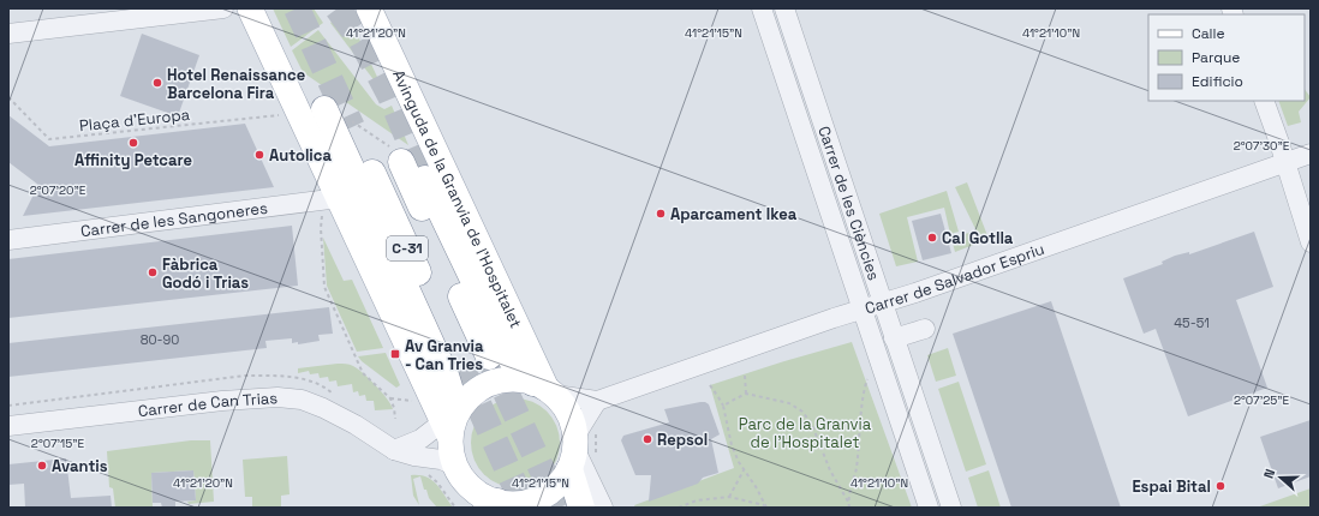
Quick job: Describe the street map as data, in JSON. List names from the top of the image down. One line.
{"streets":{"highway":["C-31"],"main road":["Avinguda de la Granvia de l'Hospitalet"],"street":["Carrer de les Ciències","Carrer de les Sangoneres","Carrer de Salvador Espriu","Carrer de Can Trias"],"path":["Plaça d'Europa"]},"crossings":[["Avinguda de la Granvia de l'Hospitalet","Carrer de Salvador Espriu"],["Avinguda de la Granvia de l'Hospitalet","Carrer de Can Trias"],["Carrer de les Ciències","Carrer de Salvador Espriu"],["Carrer de Salvador Espriu","Carrer de Can Trias"]],"parks":["Parc de la Granvia de l'Hospitalet"],"places":{"other":["Hotel Renaissance Barcelona Fira","Affinity Petcare","Autolica","Aparcament Ikea","Cal Gotlla","Fàbrica Godó i Trias","Repsol","Avantis","Espai Bital"],"transit":["Av Granvia - Can Tries"]},"house_numbers":["45-51","80-90"],"legend":["Calle","Parque","Edificio"],"north":"left","coordinates":["41°21'20\"N","41°21'15\"N","41°21'10\"N","2°07'30\"E","2°07'20\"E","2°07'25\"E","2°07'15\"E"]}
